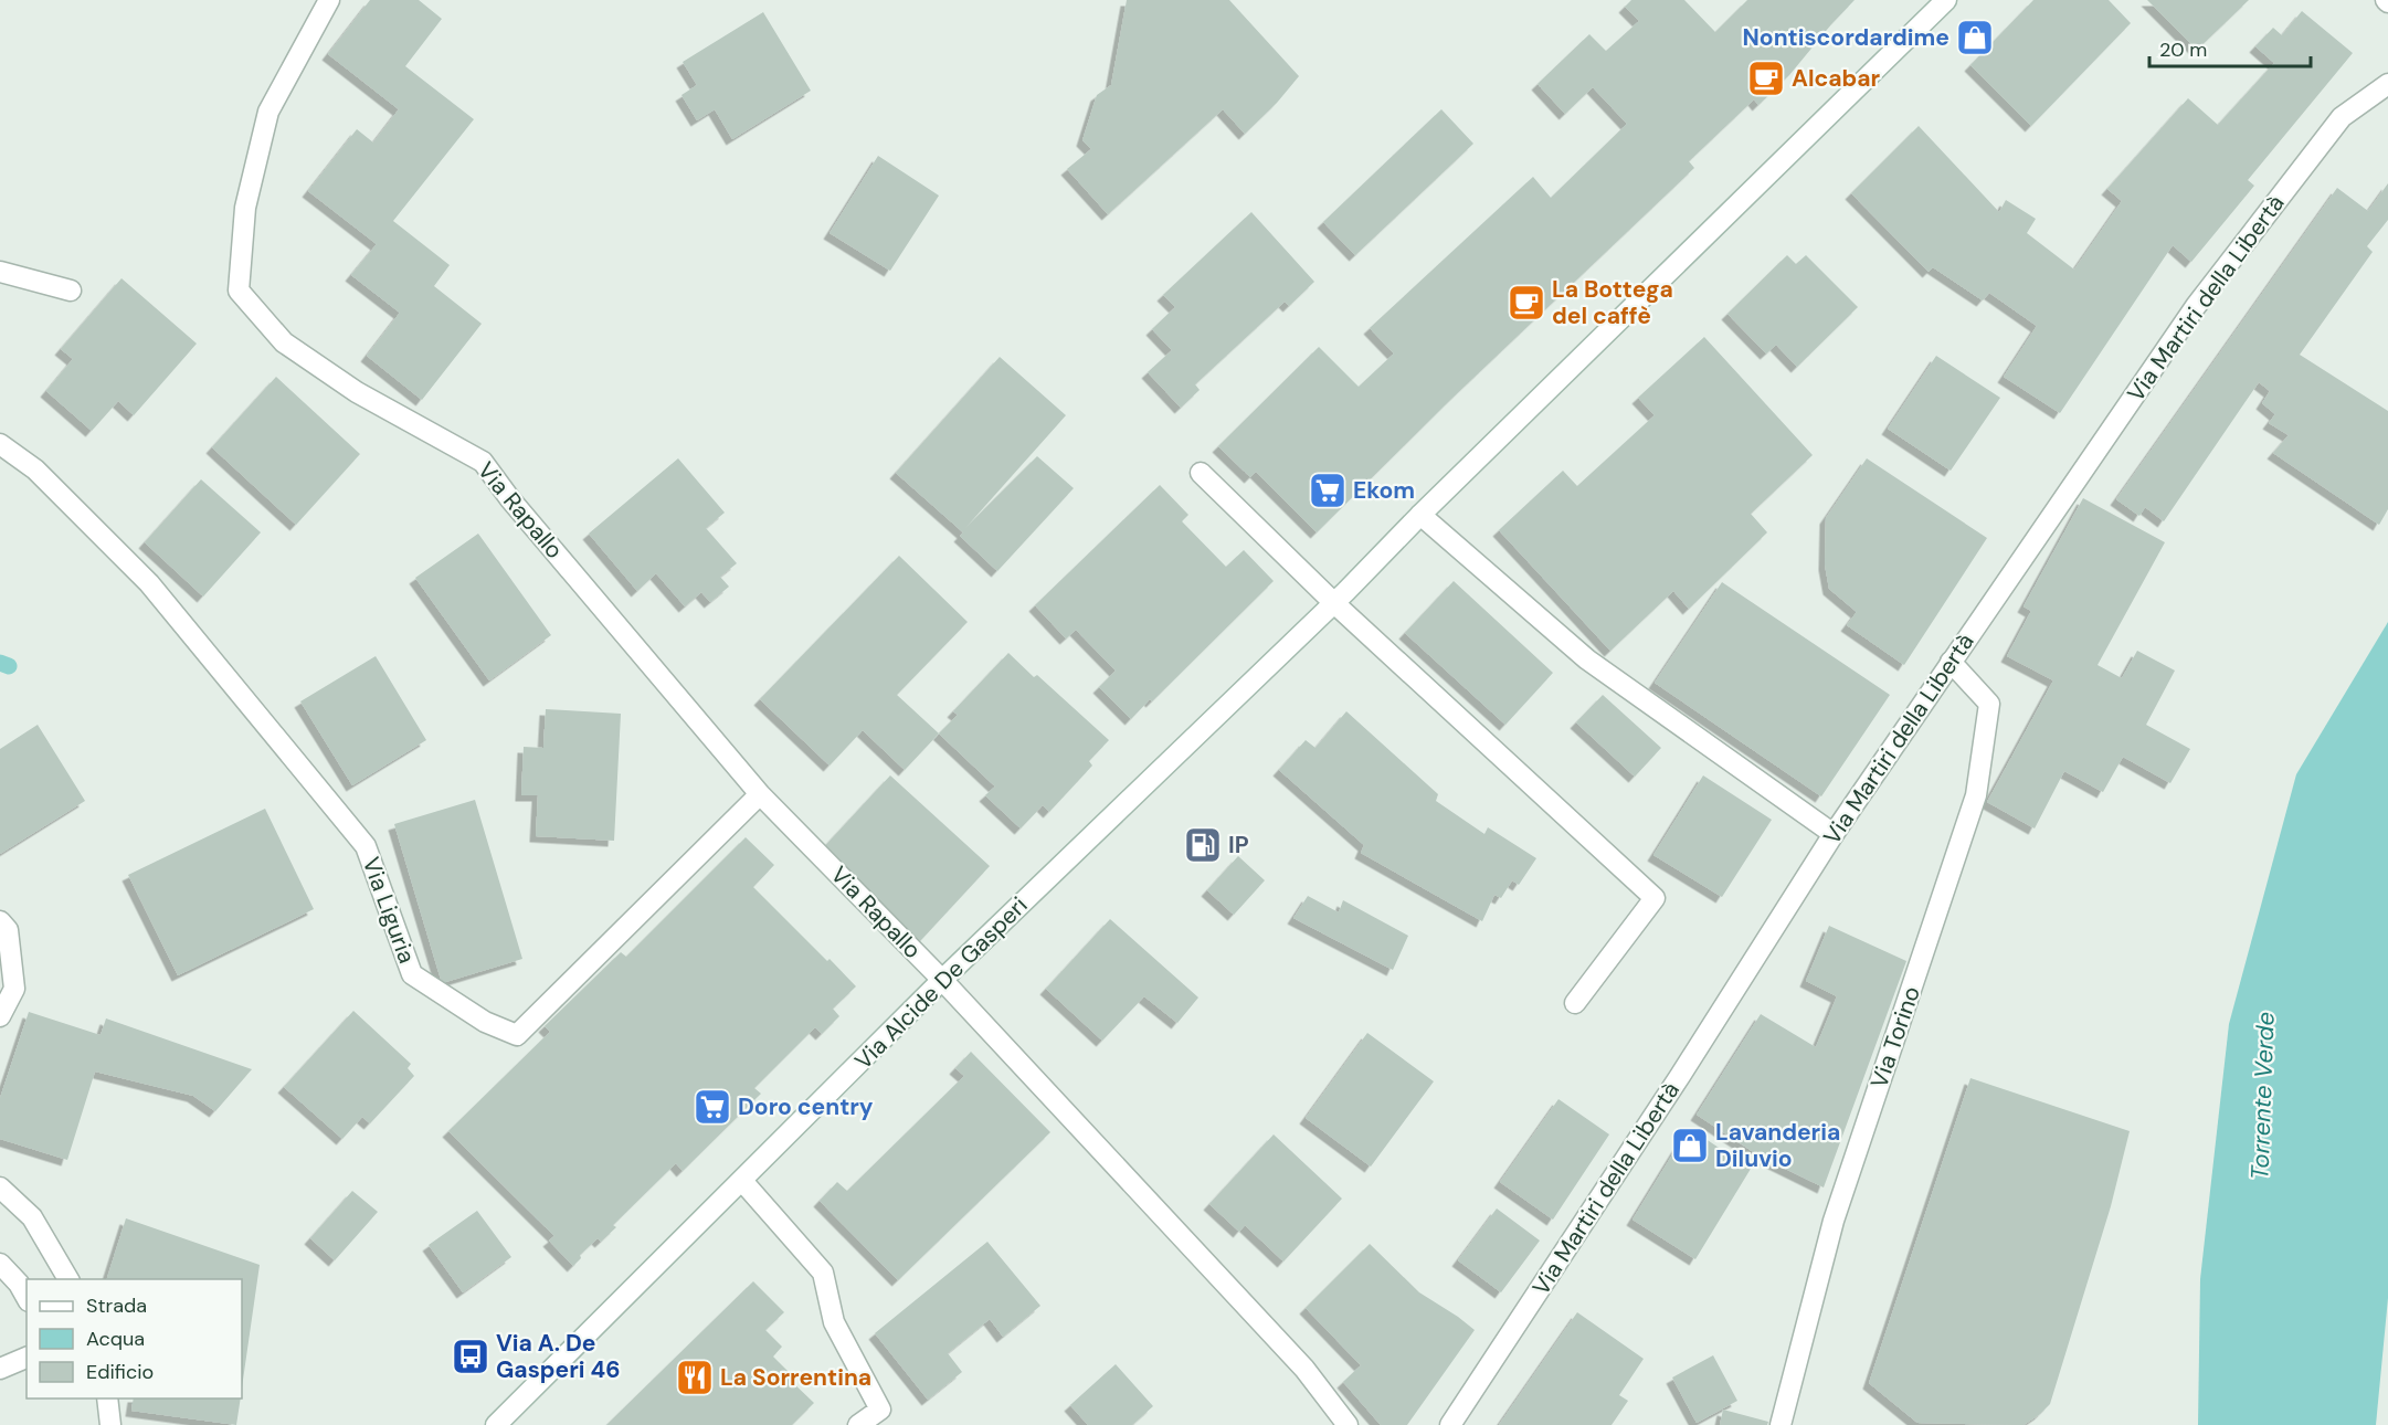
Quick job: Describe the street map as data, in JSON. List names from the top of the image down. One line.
{"streets":{"street":["Via Martiri della Libertà","Via Rapallo","Via Liguria","Via Alcide De Gasperi","Via Torino"]},"crossings":[["Via Martiri della Libertà","Via Torino"],["Via Rapallo","Via Liguria"],["Via Rapallo","Via Alcide De Gasperi"]],"water":["Torrente Verde"],"places":{"shop":["Nontiscordardime","Lavanderia Diluvio"],"cafe":["Alcabar","La Bottega del caffè"],"supermarket":["Ekom","Doro centry"],"fuel station":["IP"],"bus stop":["Via A. De Gasperi 46"],"restaurant":["La Sorrentina"]},"legend":["Strada","Acqua","Edificio"],"scale_bar":"20 m"}
